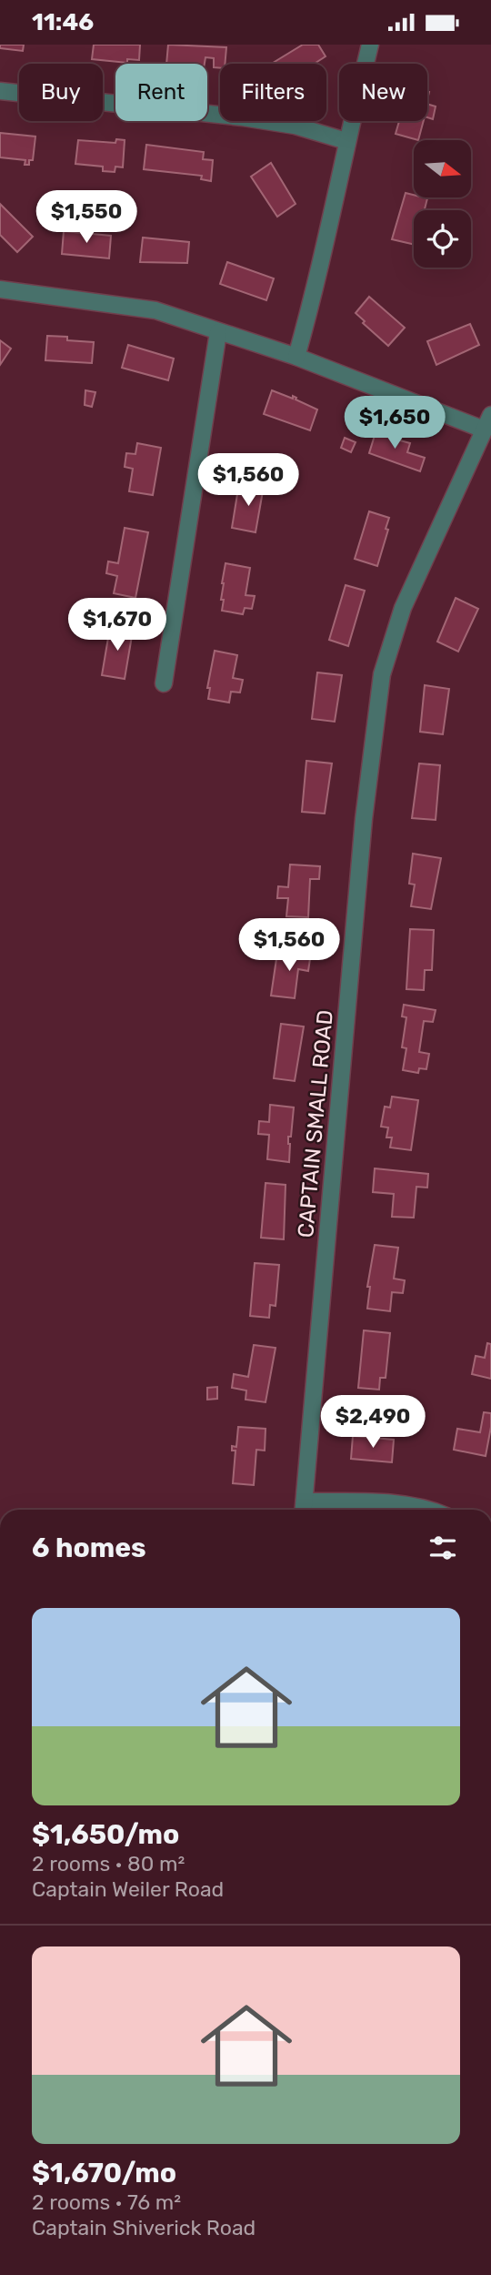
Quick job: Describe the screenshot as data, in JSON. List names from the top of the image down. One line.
{"streets":{"street":["CAPTAIN SMALL ROAD"]},"north":"right","page":{"status":"11:46","chip":["Buy","Rent","Filters","New"],"price":["$1,550","$1,650","$1,560","$1,670","$1,560","$2,490"],"heading":"6 homes","list":[{"name":"$1,650/mo","note":"2 rooms · 80 m² · Captain Weiler Road"},{"name":"$1,670/mo","note":"2 rooms · 76 m² · Captain Shiverick Road"}]}}
